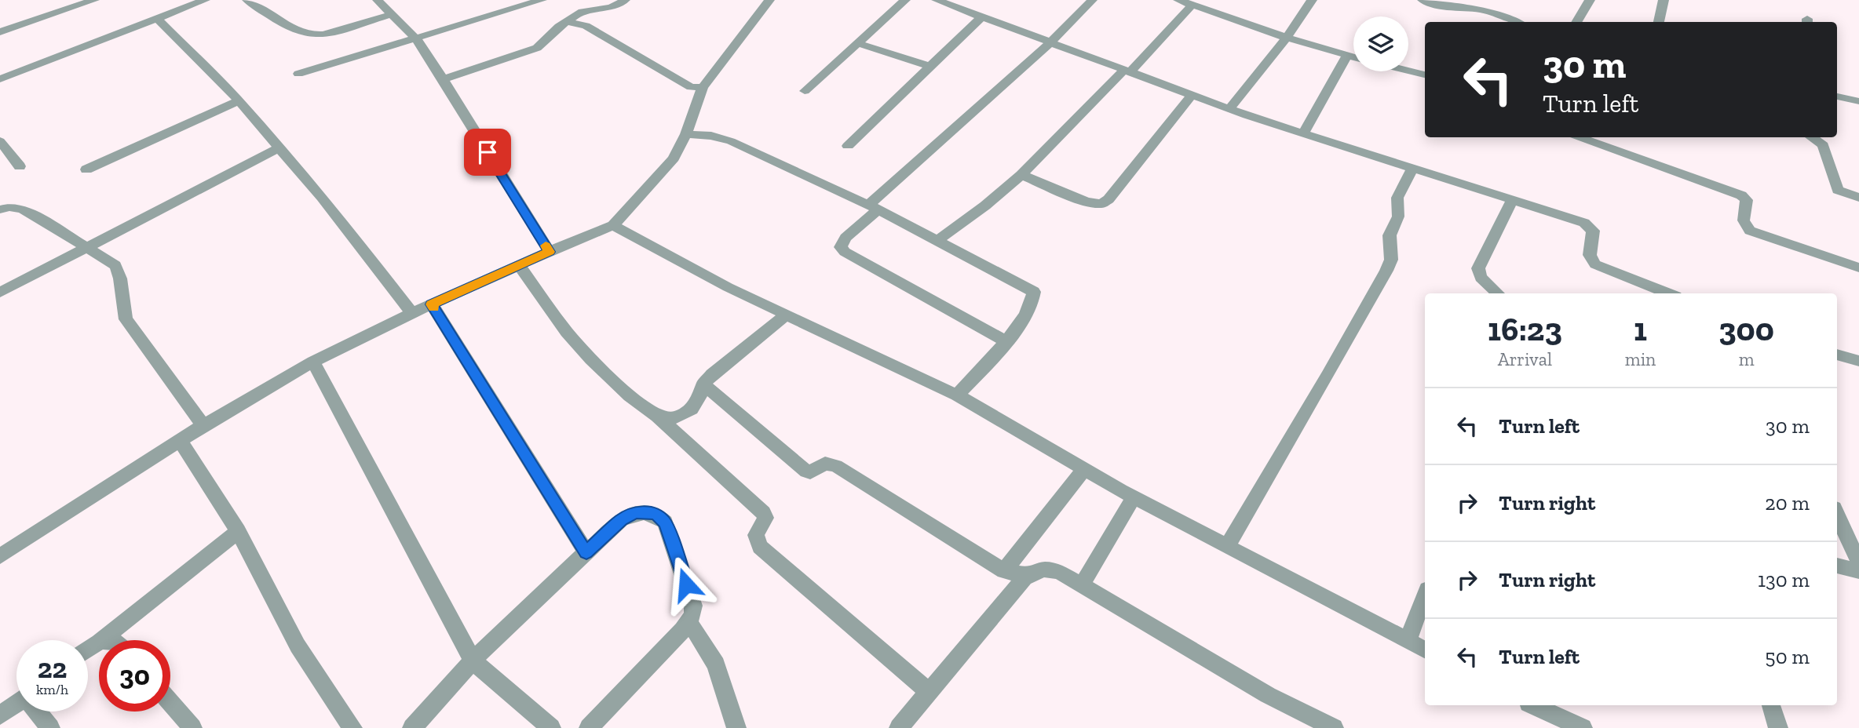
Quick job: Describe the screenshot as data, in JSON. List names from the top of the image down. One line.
{"page":{"turn":["30 m","Turn left"],"eta":["16:23","Arrival","1","min","300","m"],"list":[{"name":"Turn left","value":"30 m"},{"name":"Turn right","value":"20 m"},{"name":"Turn right","value":"130 m"},{"name":"Turn left","value":"50 m"}],"speed":"22 km/h","limit":"30"}}
